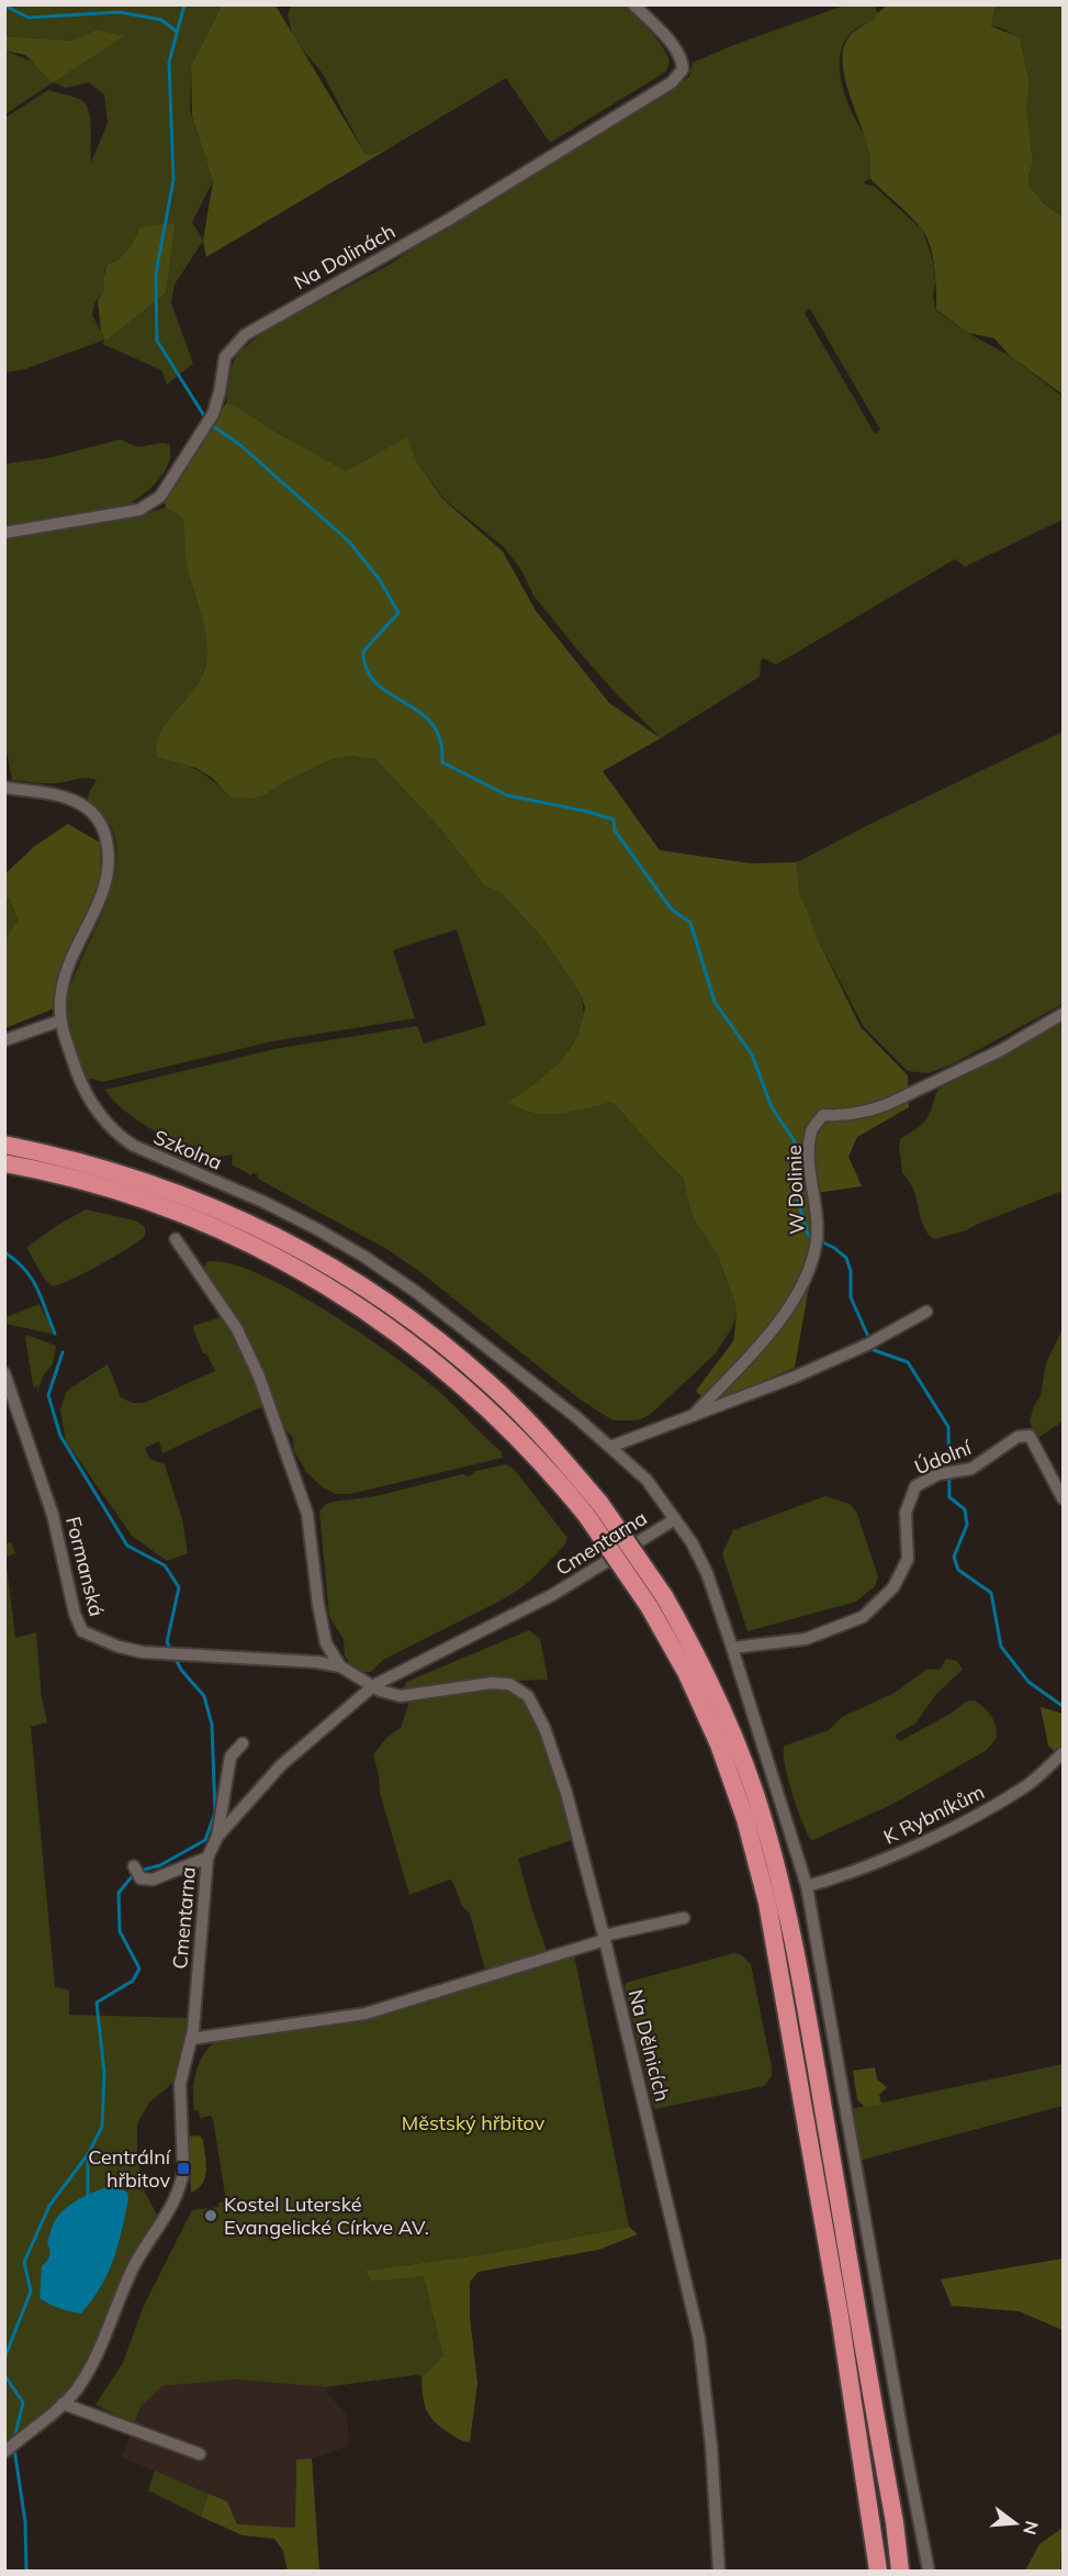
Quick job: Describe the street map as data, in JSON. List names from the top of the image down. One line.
{"streets":{"street":["Na Dolinách","Szkolna","W Dolinie","Údolní","Cmentarna","Formanská","K Rybníkům","Na Dělnicích"]},"crossings":[["Szkolna","Údolní"],["Szkolna","Cmentarna"],["Szkolna","K Rybníkům"],["Cmentarna","Na Dělnicích"]],"parks":["Městský hřbitov"],"places":{"transit":["Centrální hřbitov"],"other":["Kostel Luterské Evangelické Církve AV."]},"north":"right"}
